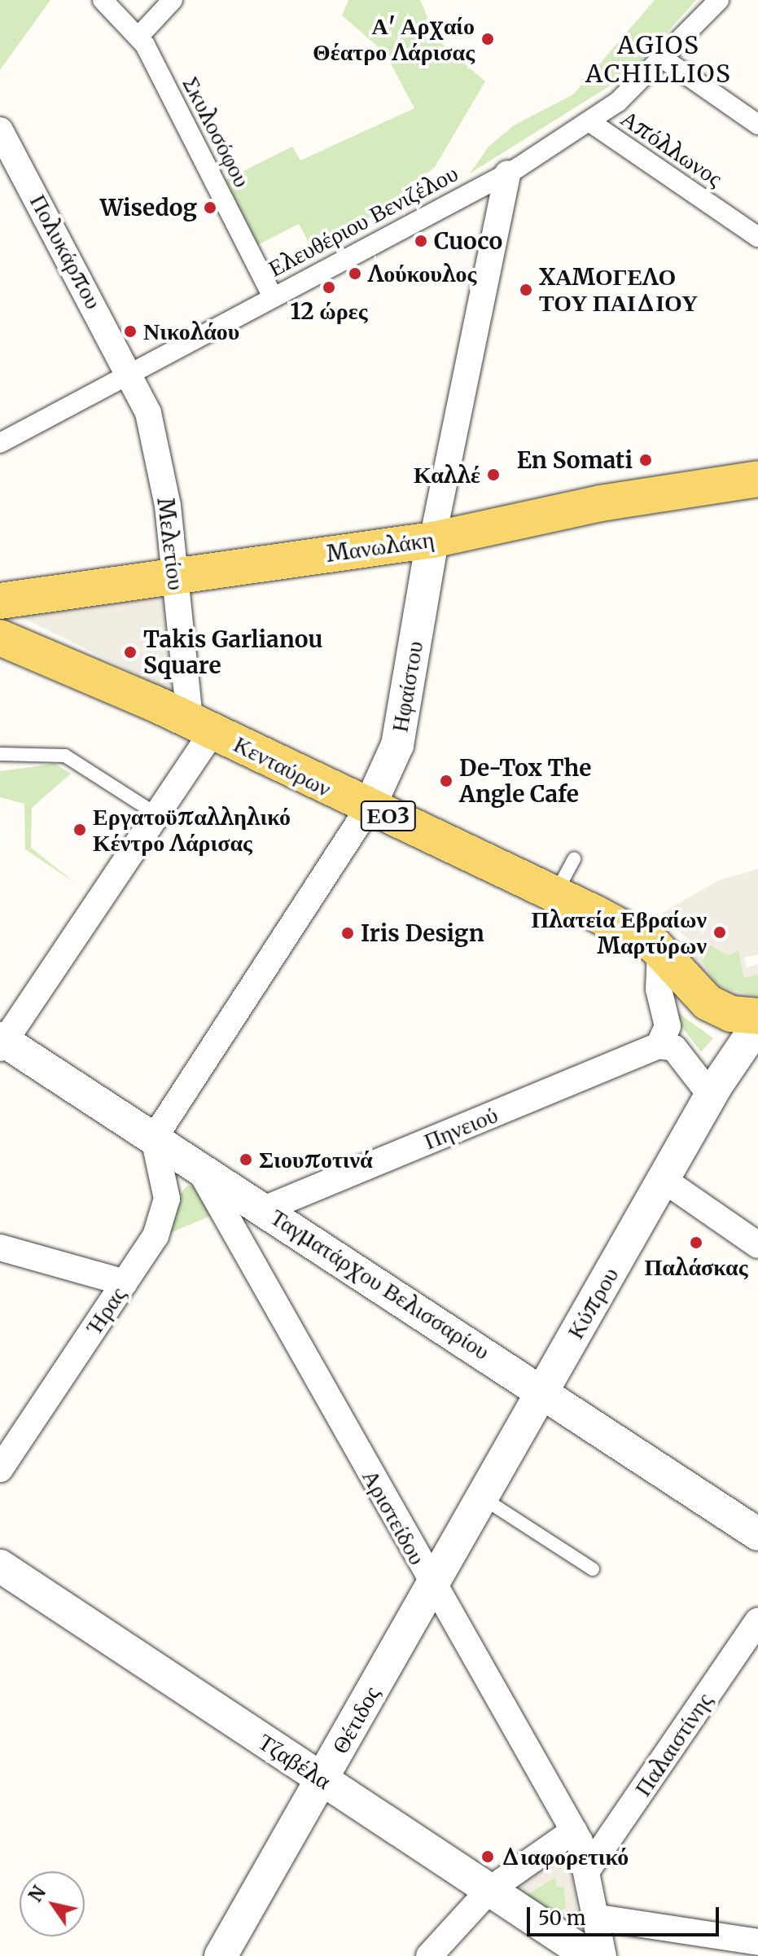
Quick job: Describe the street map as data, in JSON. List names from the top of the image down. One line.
{"streets":{"main road":["Μανωλάκη","Κενταύρων","ΕΟ3"],"street":["Σκυλοσόφου","Απόλλωνος","Ελευθέριου Βενιζέλου","Πολυκάρπου","Μελετίου","Ηφαίστου","Πηνειού","Ταγματάρχου Βελισσαρίου","Κύπρου","Ήρας","Αριστείδου","Θέτιδος","Παλαιστίνης","Τζαβέλα"]},"crossings":[["Σκυλοσόφου","Ελευθέριου Βενιζέλου"],["Απόλλωνος","Ελευθέριου Βενιζέλου"],["Ελευθέριου Βενιζέλου","Πολυκάρπου"],["Ελευθέριου Βενιζέλου","Μελετίου"],["Ελευθέριου Βενιζέλου","Ηφαίστου"],["Πολυκάρπου","Μελετίου"],["Μελετίου","Μανωλάκη"],["Μελετίου","Κενταύρων"],["Μανωλάκη","Ηφαίστου"],["Ηφαίστου","Κενταύρων"],["Ηφαίστου","Ταγματάρχου Βελισσαρίου"],["Ηφαίστου","Ήρας"],["Πηνειού","Ταγματάρχου Βελισσαρίου"],["Ταγματάρχου Βελισσαρίου","Κύπρου"],["Ταγματάρχου Βελισσαρίου","Ήρας"],["Ταγματάρχου Βελισσαρίου","Αριστείδου"],["Κύπρου","Αριστείδου"],["Κύπρου","Θέτιδος"],["Αριστείδου","Θέτιδος"],["Αριστείδου","Παλαιστίνης"],["Θέτιδος","Τζαβέλα"]],"districts":["AGIOS ACHILLIOS"],"places":["Α' Αρχαίο Θέατρο Λάρισας","Wisedog","Cuoco","Λούκουλος","12 ώρες","ΧΑΜΟΓΕΛΟ ΤΟΥ ΠΑΙΔΙΟΥ","Νικολάου","En Somati","Καλλέ","Takis Garlianou Square","De-Tox The Angle Cafe","Εργατοϋπαλληλικό Κέντρο Λάρισας","Πλατεία Εβραίων Μαρτύρων","Iris Design","Σιουποτινά","Παλάσκας","Διαφορετικό"],"scale_bar":"50 m","north":"top left"}
